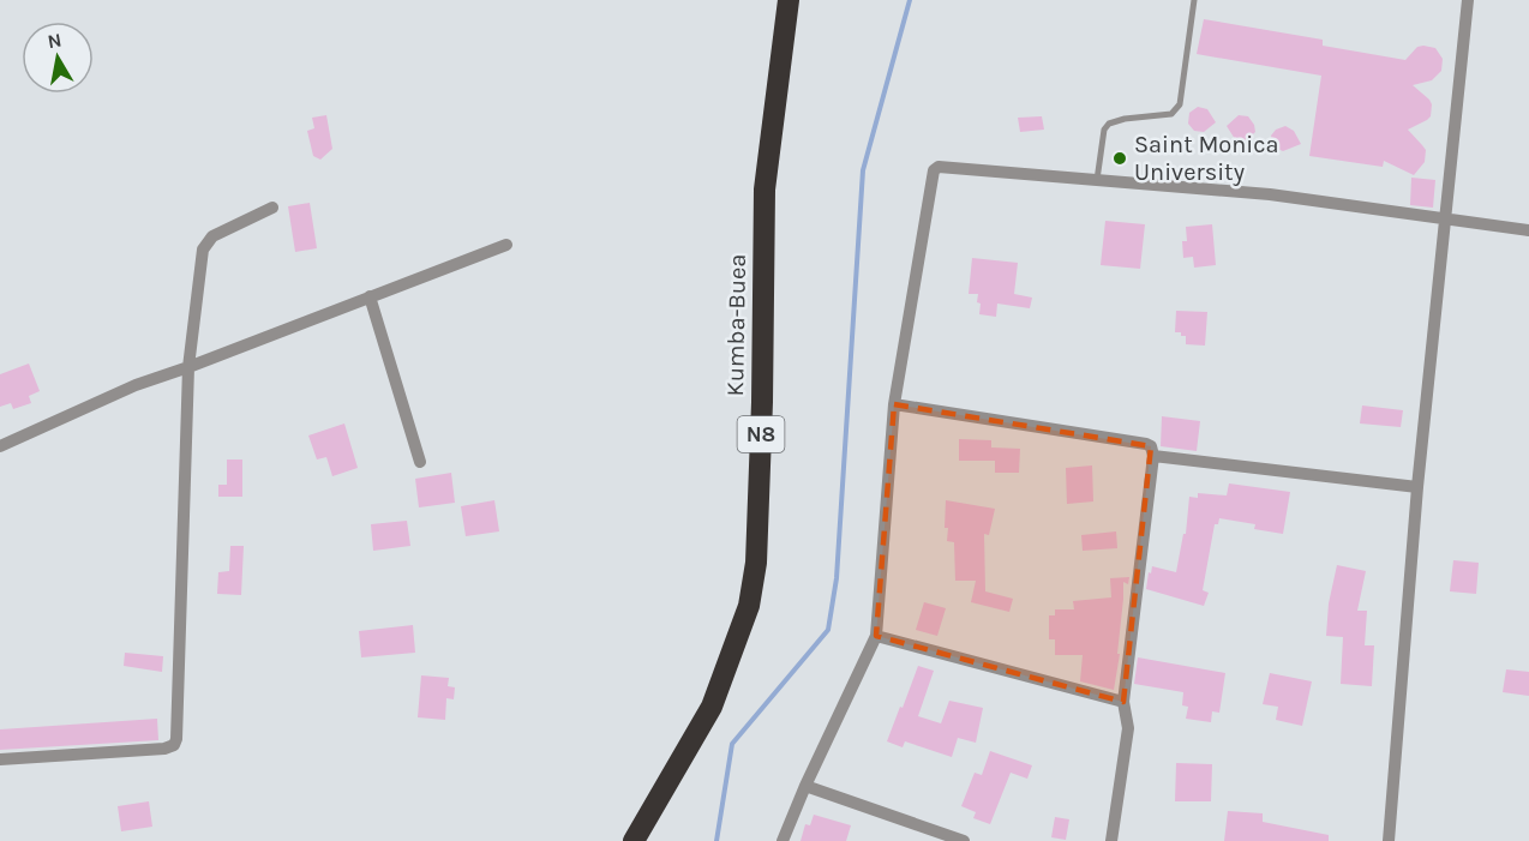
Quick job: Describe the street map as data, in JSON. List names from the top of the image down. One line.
{"streets":{"highway":["Kumba-Buea","N8"]},"places":["Saint Monica University"],"north":"top"}
